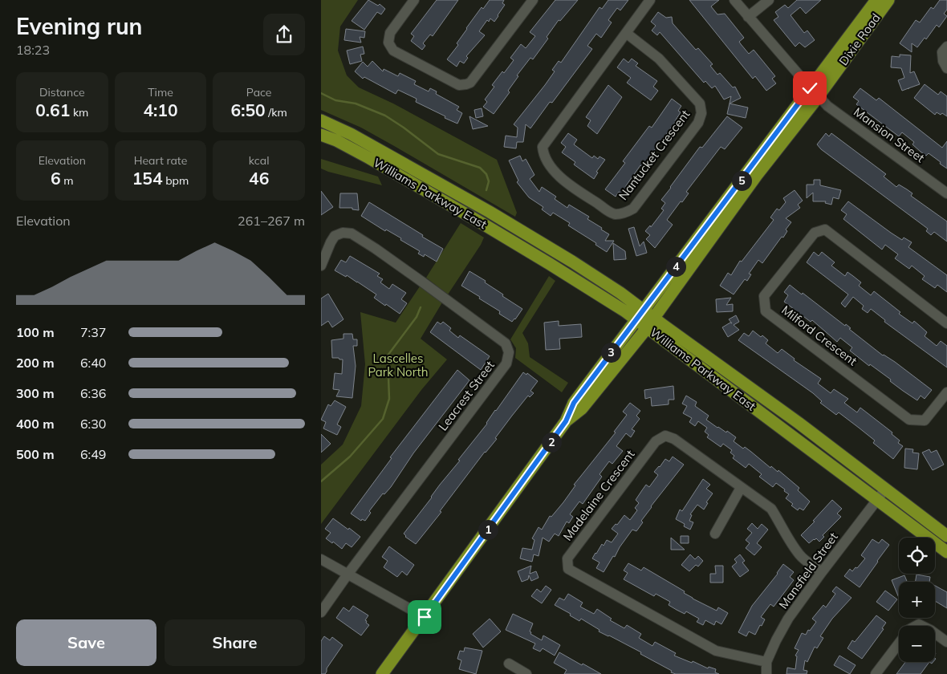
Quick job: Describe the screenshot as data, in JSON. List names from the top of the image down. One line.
{"streets":{"main road":["Dixie Road","Williams Parkway East"],"street":["Mansion Street","Nantucket Crescent","Milford Crescent","Leacrest Street","Madelaine Crescent","Mansfield Street"]},"crossings":[["Dixie Road","Mansion Street"],["Dixie Road","Williams Parkway East"],["Williams Parkway East","Mansfield Street"],["Madelaine Crescent","Mansfield Street"]],"parks":["Lascelles Park North"],"page":{"heading":["Evening run","18:23"],"stats":[["Distance","0.61 km"],["Time","4:10"],["Pace","6:50 /km"],["Elevation","6 m"],["Heart rate","154 bpm"],["kcal","46"]],"pins":["5","4","3","2","1"],"chart":["Elevation","261–267 m"],"list":[{"name":"100 m","note":"7:37"},{"name":"200 m","note":"6:40"},{"name":"300 m","note":"6:36"},{"name":"400 m","note":"6:30"},{"name":"500 m","note":"6:49"}],"map_buttons":["+","−"],"buttons":["Save","Share"]}}
